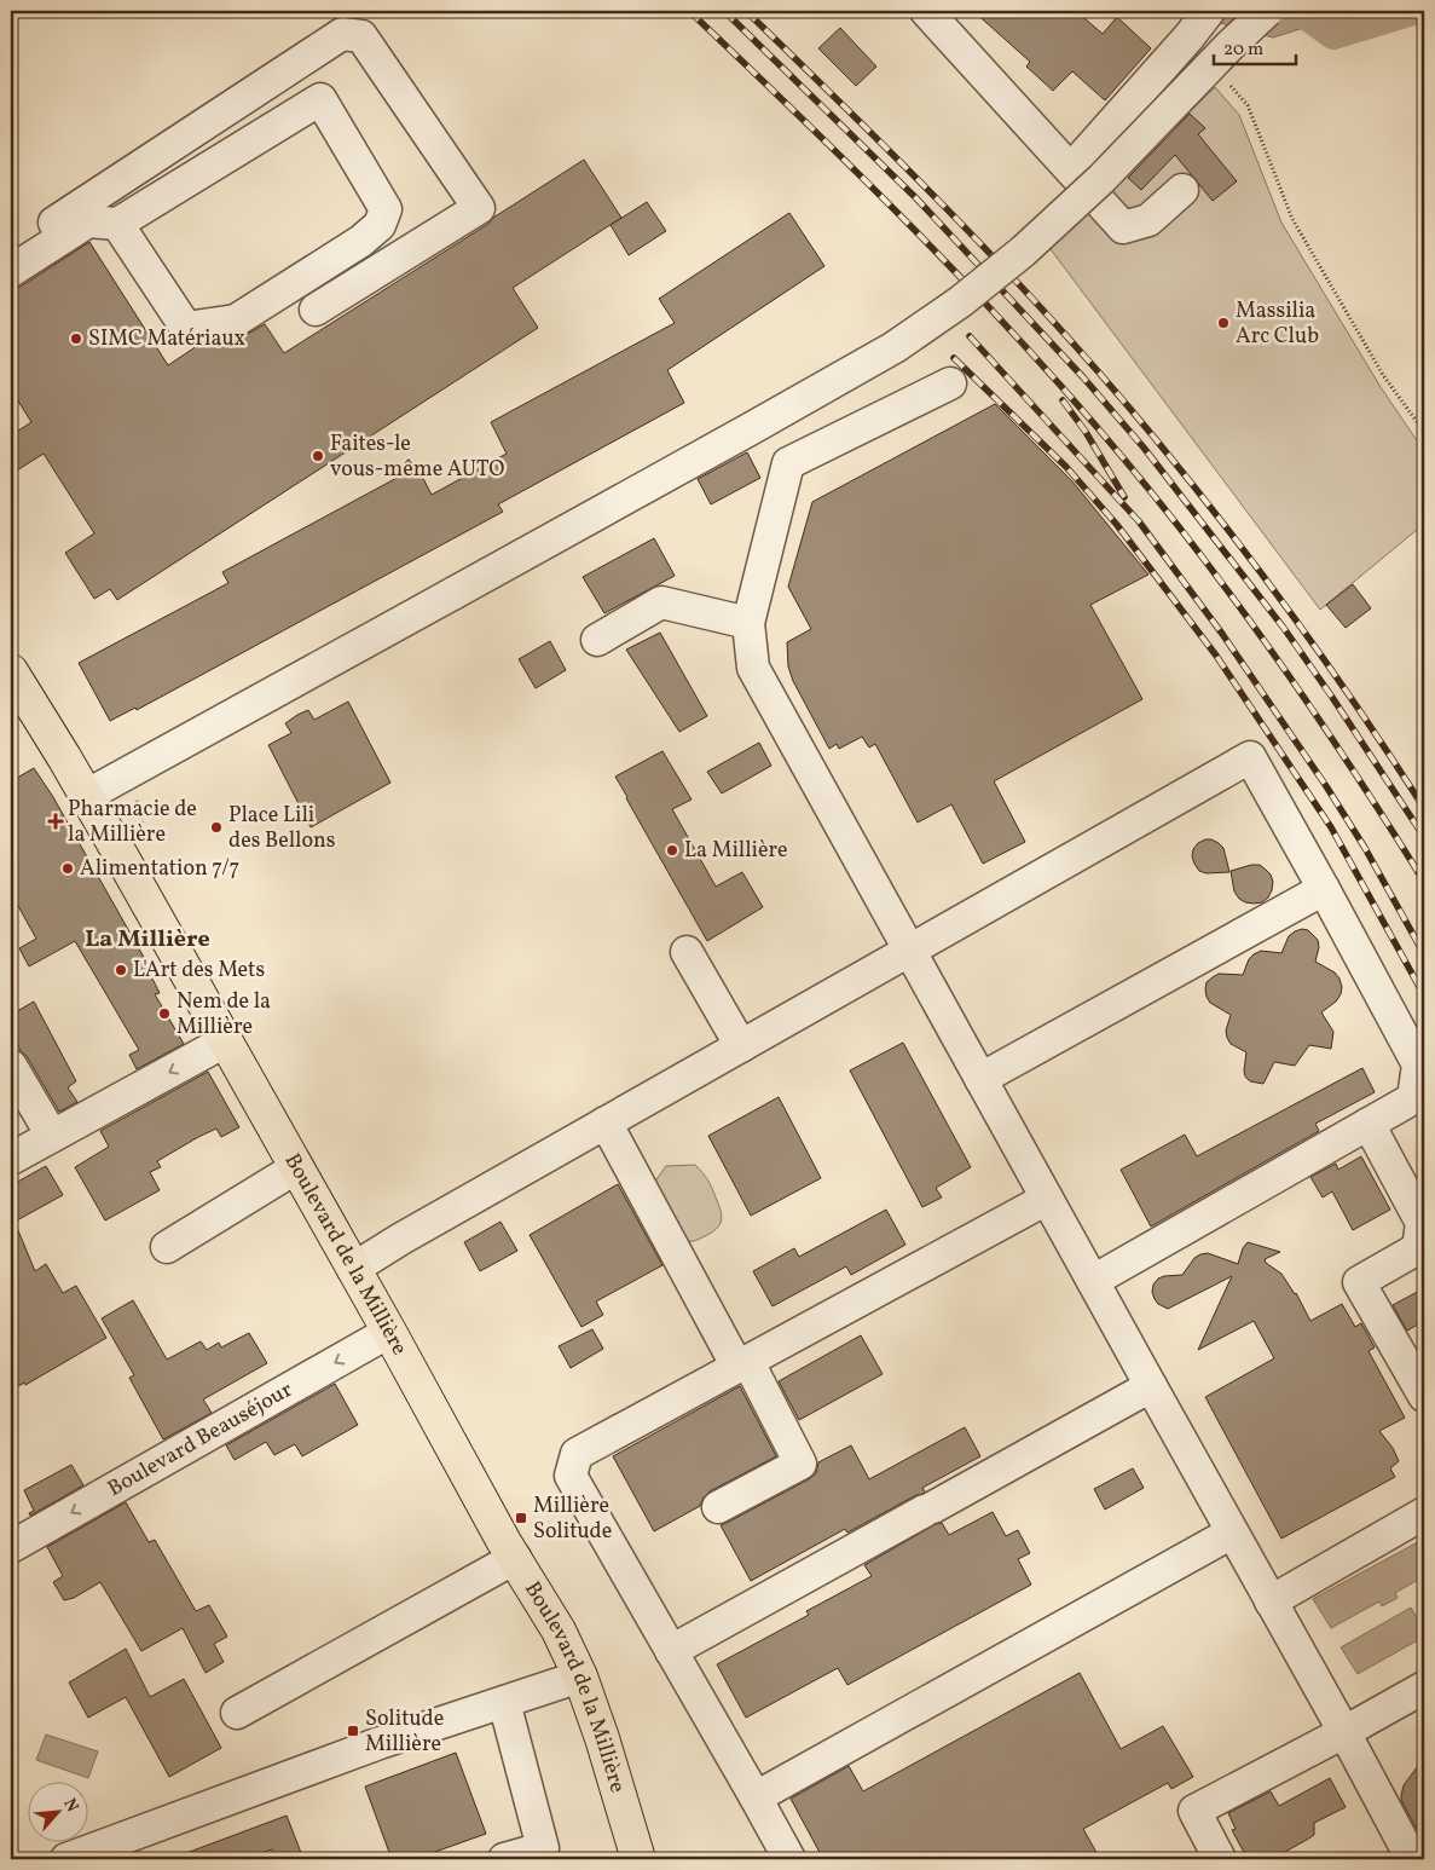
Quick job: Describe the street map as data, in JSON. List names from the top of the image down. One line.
{"streets":{"main road":["Boulevard de la Millière"],"street":["Boulevard Beauséjour"]},"crossings":[["Boulevard de la Millière","Boulevard Beauséjour"]],"districts":["La Millière"],"places":{"other":["Massilia Arc Club","SIMC Matériaux","Faites-le vous-même AUTO","Place Lili des Bellons","La Millière","Alimentation 7/7","L'Art des Mets","Nem de la Millière"],"health":["Pharmacie de la Millière"],"transit":["Millière Solitude","Solitude Millière"]},"scale_bar":"20 m","north":"top right"}
